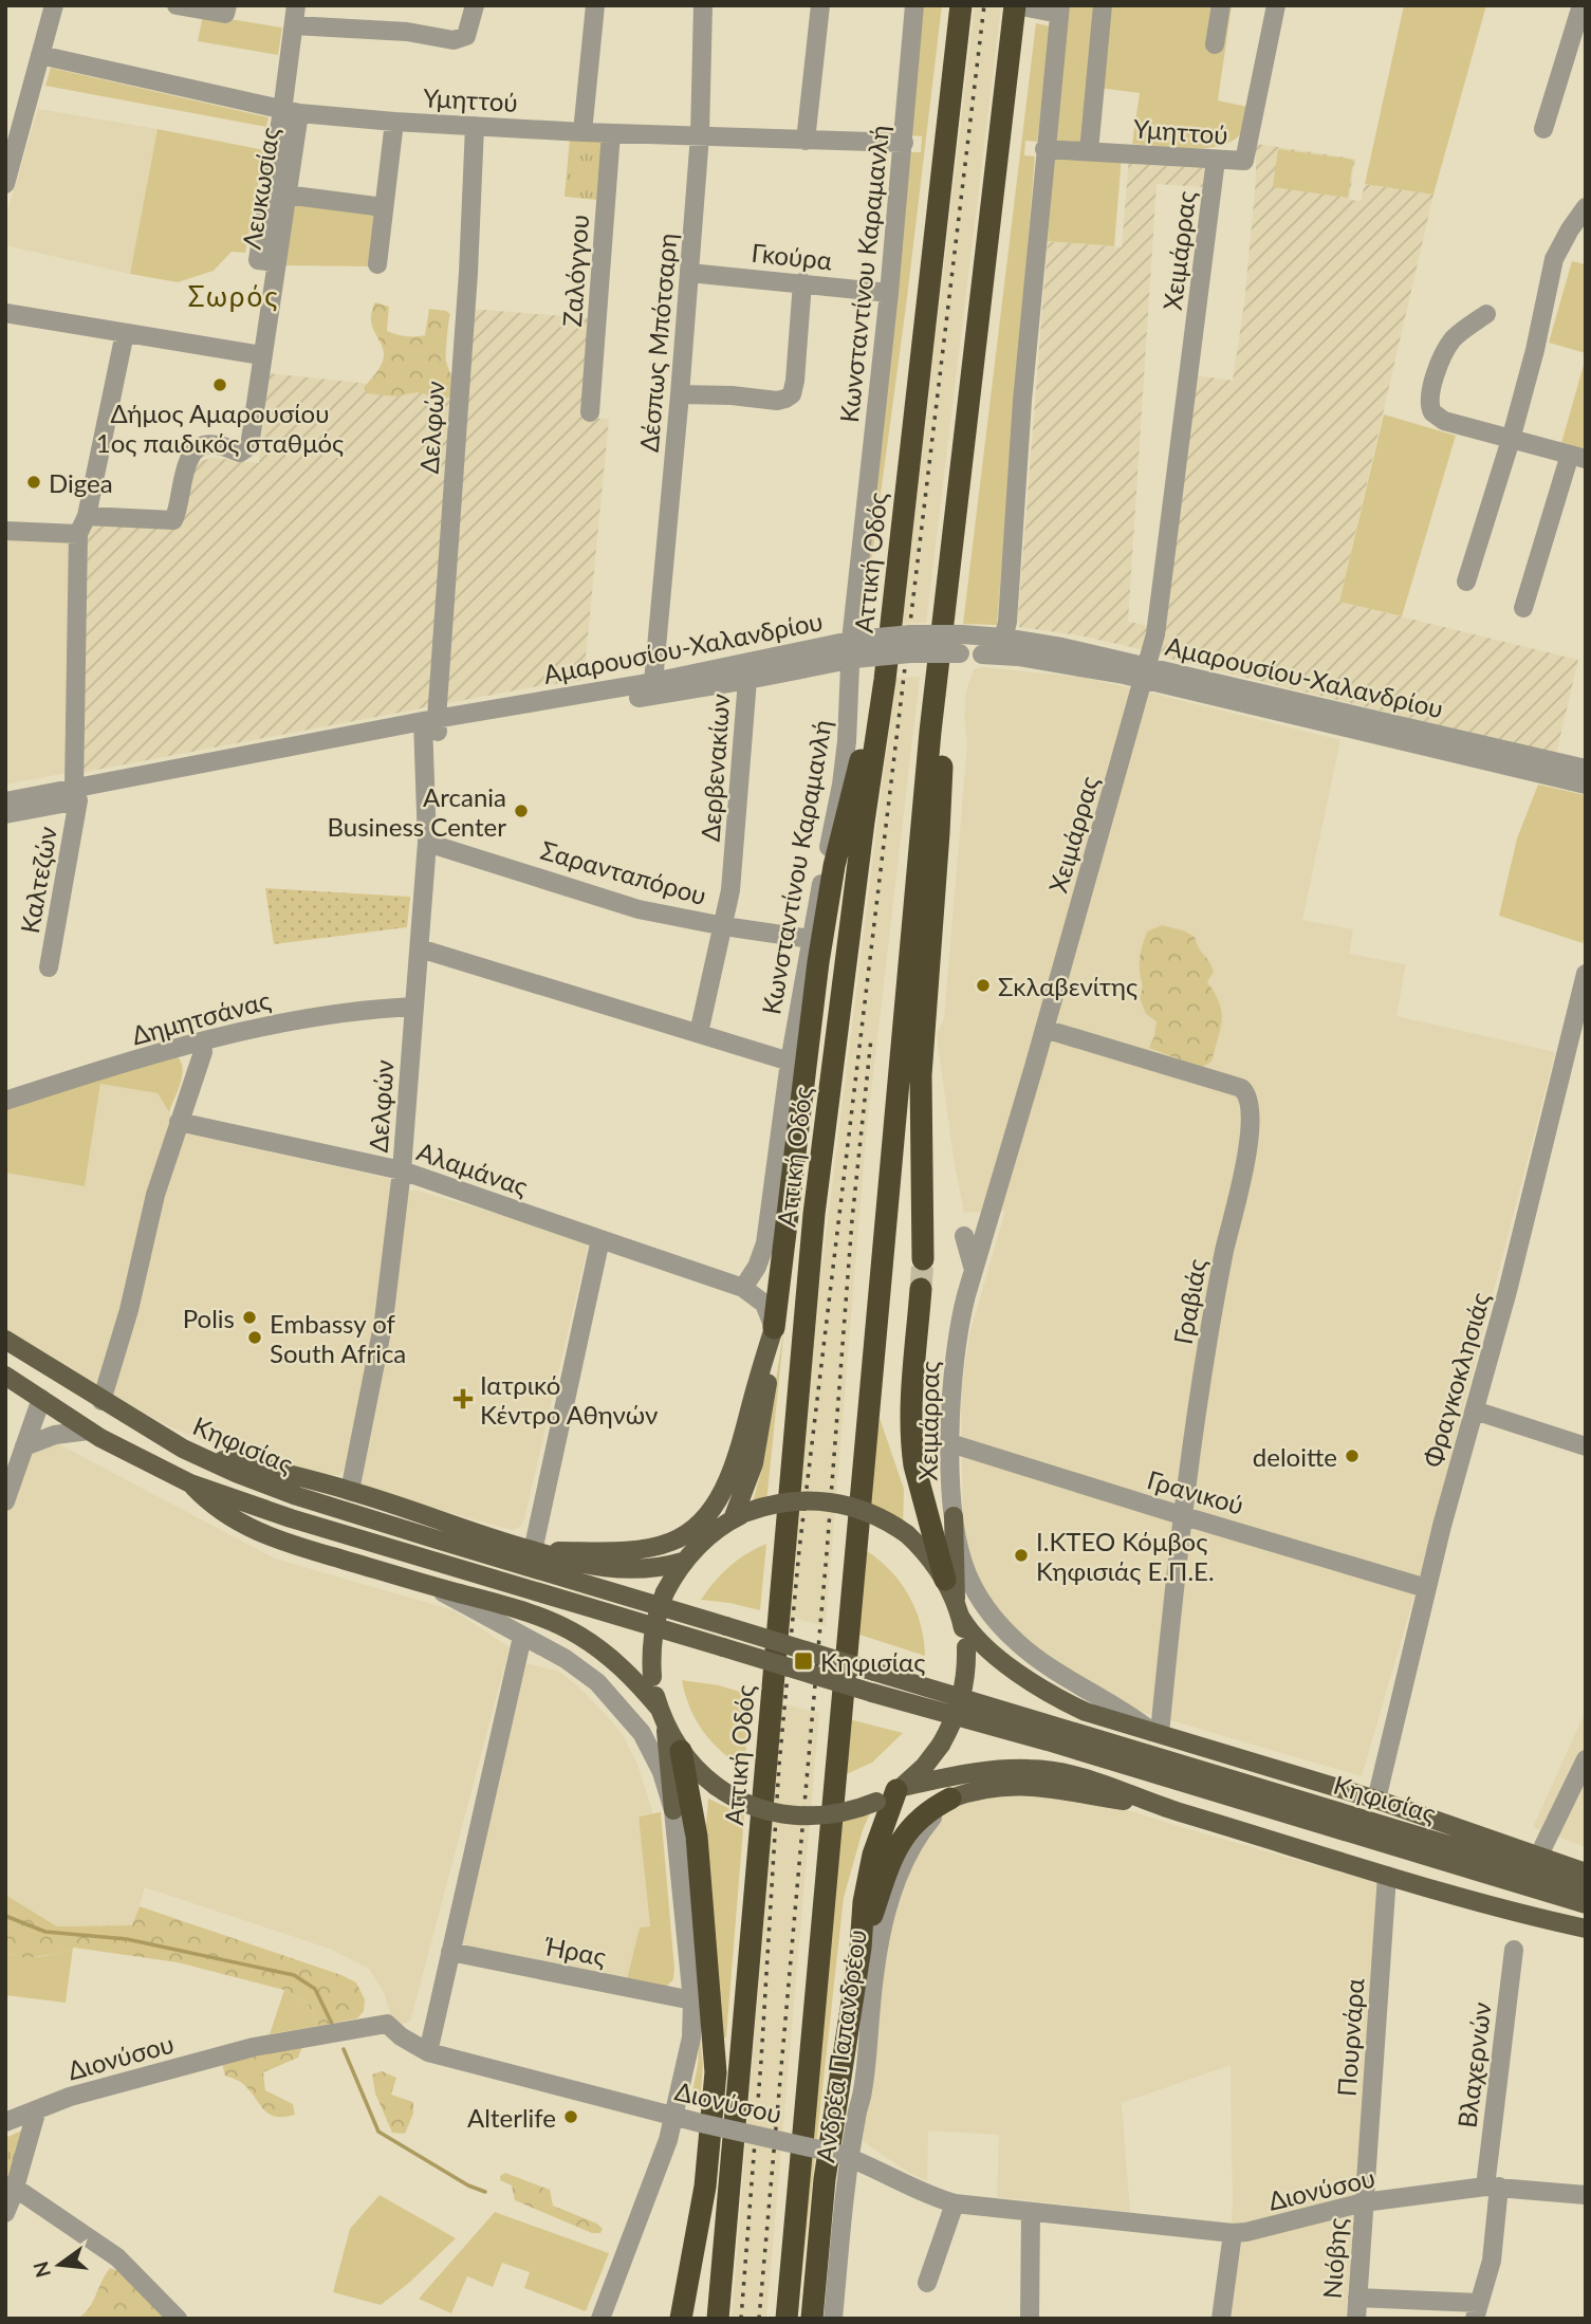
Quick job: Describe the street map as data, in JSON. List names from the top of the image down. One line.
{"streets":{"highway":["Αττική Οδός"],"main road":["Κηφισίας"],"street":["Υμηττού","Λευκωσίας","Χειμάρρας","Γκούρα","Ζαλόγγου","Κωνσταντίνου Καραμανλή","Δέσπως Μπότσαρη","Δελφών","Αμαρουσίου-Χαλανδρίου","Δερβενακίων","Σαρανταπόρου","Καλτεζών","Δημητσάνας","Αλαμάνας","Γραβιάς","Φραγκοκλησιάς","Γρανικού","Ήρας","Πουρνάρα","Ανδρέα Παπανδρέου","Διονύσου","Βλαχερνών","Νιόβης"]},"crossings":[["Υμηττού","Λευκωσίας"],["Υμηττού","Χειμάρρας"],["Υμηττού","Ζαλόγγου"],["Υμηττού","Κωνσταντίνου Καραμανλή"],["Υμηττού","Δέσπως Μπότσαρη"],["Υμηττού","Δελφών"],["Χειμάρρας","Αμαρουσίου-Χαλανδρίου"],["Χειμάρρας","Γραβιάς"],["Χειμάρρας","Κηφισίας"],["Χειμάρρας","Γρανικού"],["Γκούρα","Κωνσταντίνου Καραμανλή"],["Γκούρα","Δέσπως Μπότσαρη"],["Κωνσταντίνου Καραμανλή","Αμαρουσίου-Χαλανδρίου"],["Κωνσταντίνου Καραμανλή","Σαρανταπόρου"],["Κωνσταντίνου Καραμανλή","Αλαμάνας"],["Δέσπως Μπότσαρη","Αμαρουσίου-Χαλανδρίου"],["Δελφών","Αμαρουσίου-Χαλανδρίου"],["Δελφών","Σαρανταπόρου"],["Δελφών","Δημητσάνας"],["Δελφών","Αλαμάνας"],["Αμαρουσίου-Χαλανδρίου","Δερβενακίων"],["Αμαρουσίου-Χαλανδρίου","Καλτεζών"],["Δερβενακίων","Σαρανταπόρου"],["Γραβιάς","Κηφισίας"],["Γραβιάς","Γρανικού"],["Φραγκοκλησιάς","Κηφισίας"],["Φραγκοκλησιάς","Γρανικού"],["Πουρνάρα","Διονύσου"],["Πουρνάρα","Νιόβης"],["Ανδρέα Παπανδρέου","Διονύσου"],["Διονύσου","Βλαχερνών"],["Διονύσου","Νιόβης"]],"districts":["Σωρός"],"places":{"other":["Δήμος Αμαρουσίου 1ος παιδικός σταθμός","Digea","Arcania Business Center","Σκλαβενίτης","Polis","Embassy of South Africa","deloitte","Ι.ΚΤΕΟ Κόμβος Κηφισιάς Ε.Π.Ε.","Alterlife"],"health":["Ιατρικό Κέντρο Αθηνών"],"transit":["Κηφισίας"]},"north":"left"}
